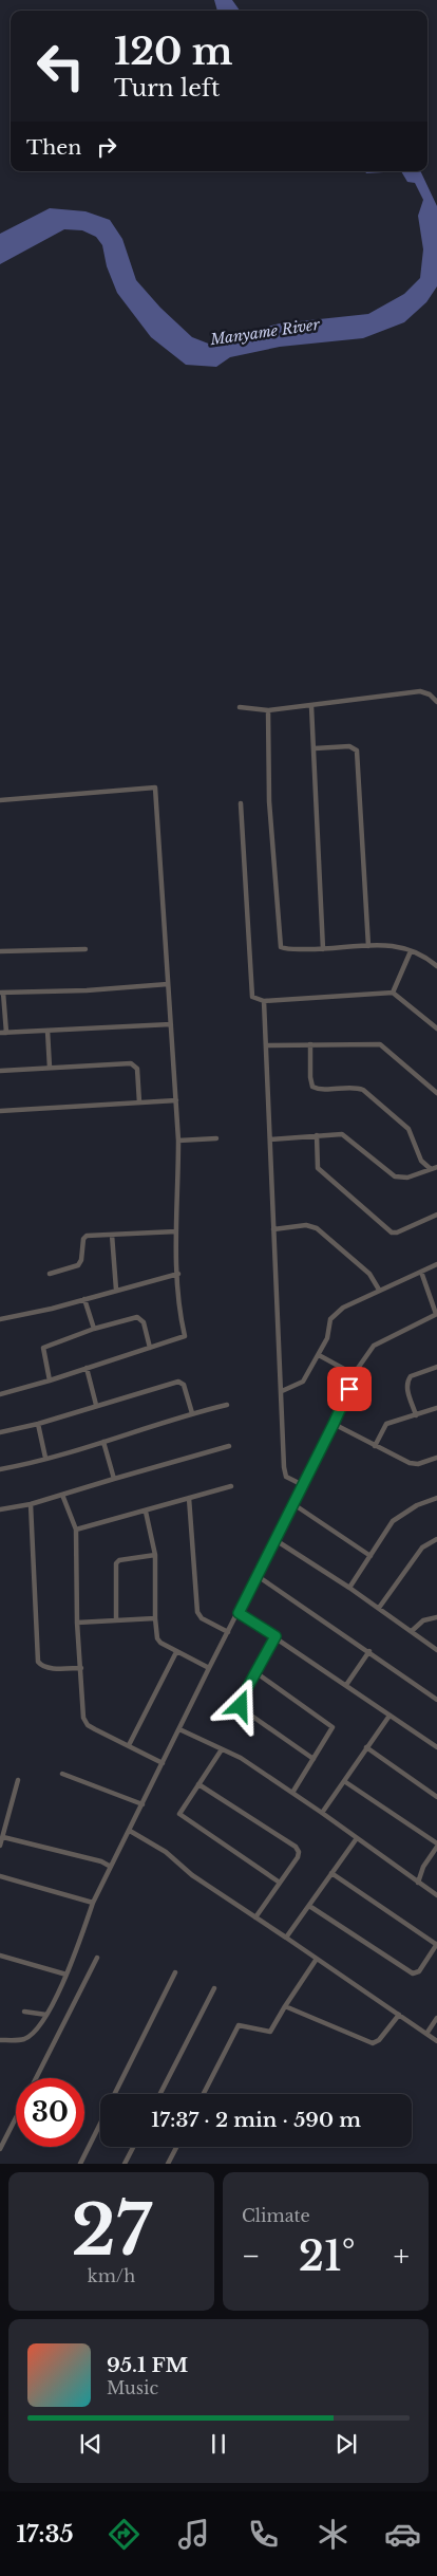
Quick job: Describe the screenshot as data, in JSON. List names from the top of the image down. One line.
{"water":["Manyame River"],"page":{"turn":["120 m","Turn left"],"then":"Then","limit":"30","trip":"17:37 · 2 min · 590 m","tile":[["27","km/h"],"Climate"],"heat":["−","21°","+"],"song":["95.1 FM","Music"],"tabs":"17:35"}}
